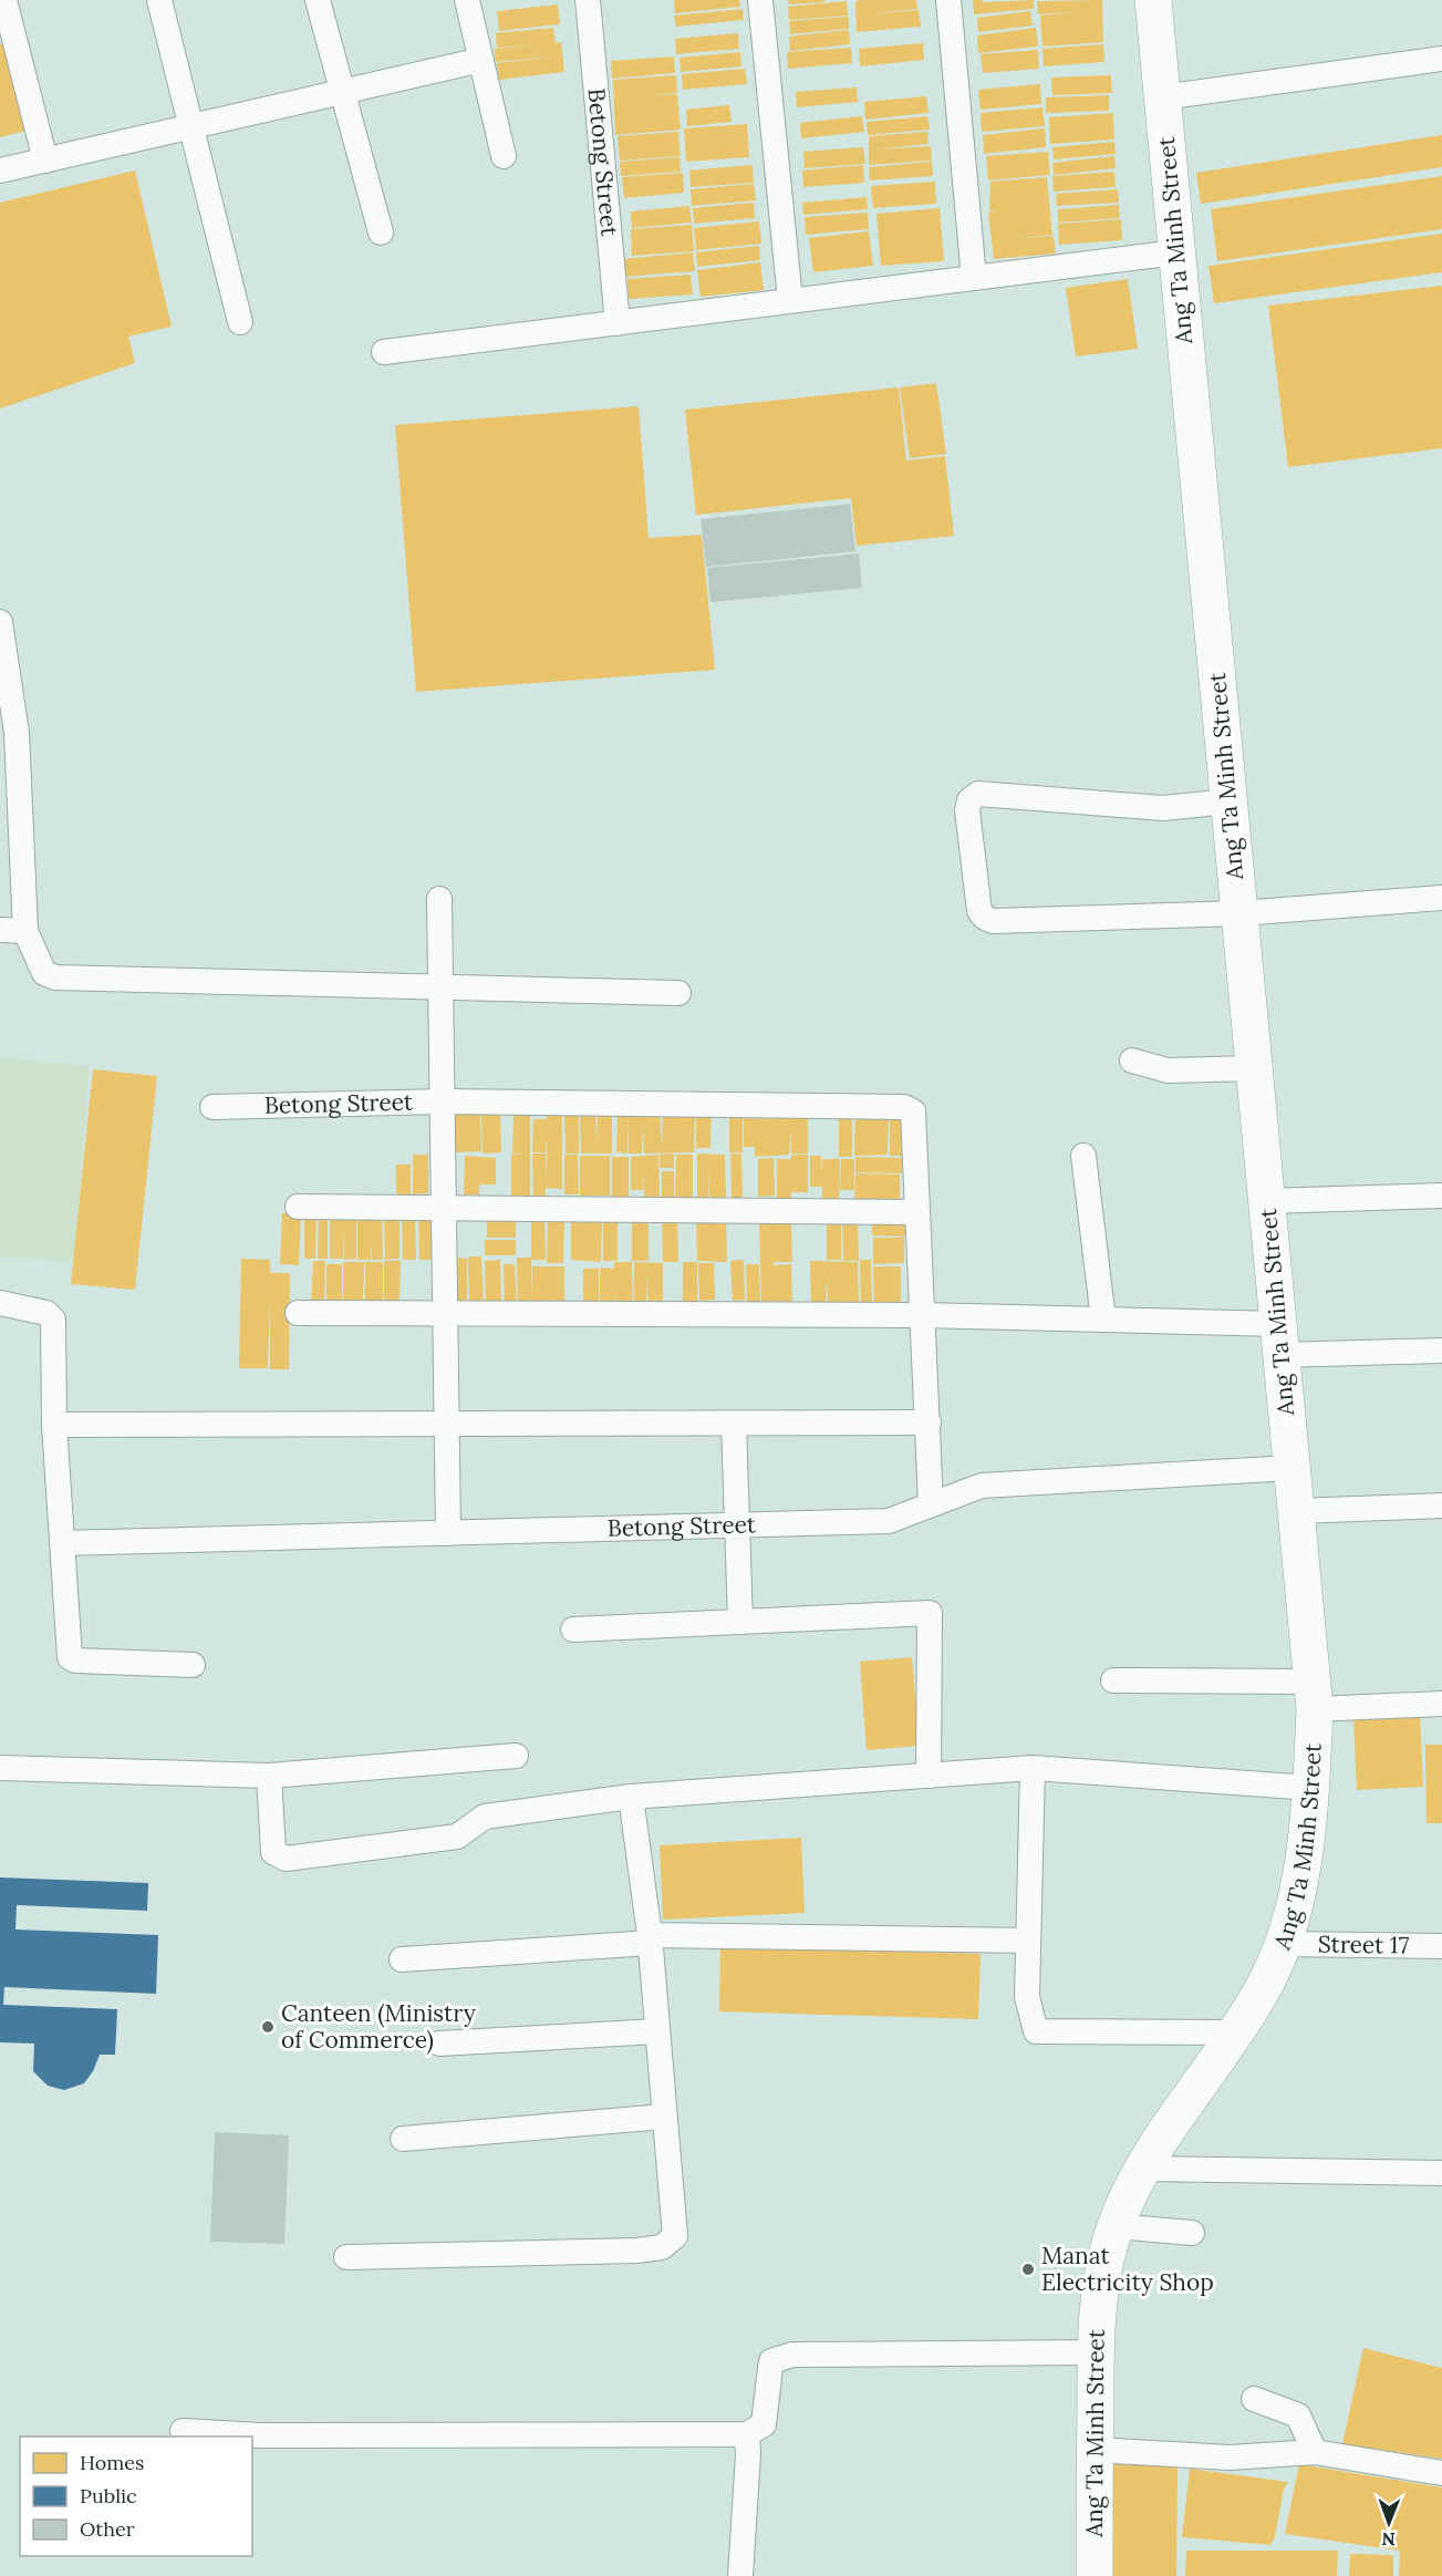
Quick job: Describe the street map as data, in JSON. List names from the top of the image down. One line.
{"streets":{"street":["Betong Street","Ang Ta Minh Street","Street 17"]},"crossings":[["Betong Street","Ang Ta Minh Street"],["Ang Ta Minh Street","Street 17"]],"places":["Canteen (Ministry of Commerce)","Manat Electricity Shop"],"legend":["Homes","Public","Other"],"north":"bottom"}
